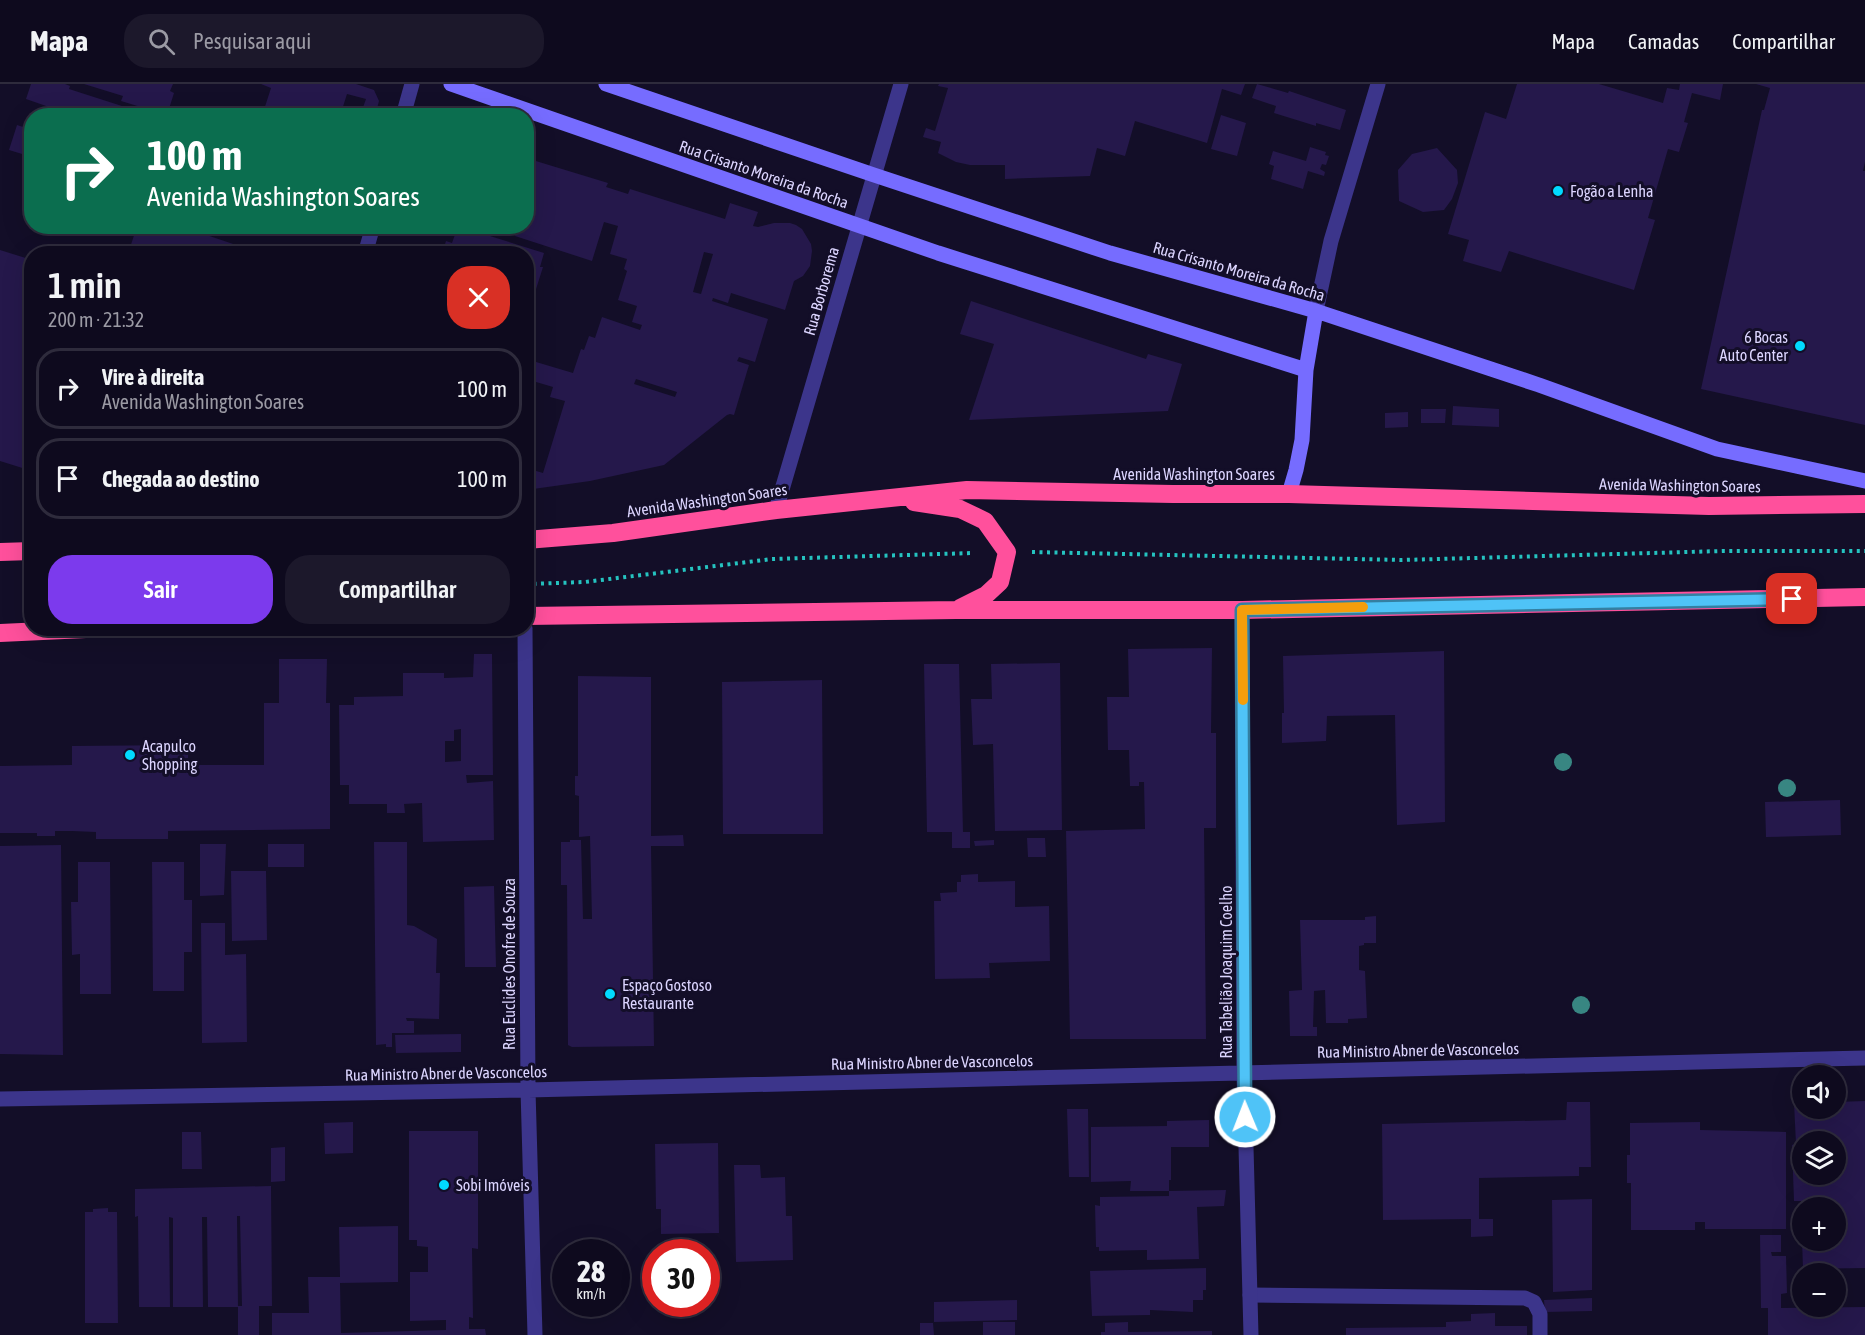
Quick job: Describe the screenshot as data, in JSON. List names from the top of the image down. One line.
{"streets":{"highway":["Avenida Washington Soares"],"main road":["Rua Crisanto Moreira da Rocha"],"street":["Rua Borborema","Rua Euclides Onofre de Souza","Rua Tabelião Joaquim Coelho","Rua Ministro Abner de Vasconcelos"]},"crossings":[["Rua Crisanto Moreira da Rocha","Rua Borborema"],["Rua Borborema","Avenida Washington Soares"],["Rua Euclides Onofre de Souza","Rua Ministro Abner de Vasconcelos"],["Rua Tabelião Joaquim Coelho","Rua Ministro Abner de Vasconcelos"]],"places":["Fogão a Lenha","6 Bocas Auto Center","Acapulco Shopping","Espaço Gostoso Restaurante","Sobi Imóveis"],"page":{"header":"Mapa","search":"Pesquisar aqui","nav":["Mapa","Camadas","Compartilhar"],"turn":["100 m","Avenida Washington Soares"],"heading":["1 min","200 m · 21:32"],"list":[{"name":"Vire à direita","note":"Avenida Washington Soares","value":"100 m"},{"name":"Chegada ao destino","value":"100 m"}],"buttons":["Sair","Compartilhar"],"map_buttons":["+","−"],"speed":"28 km/h","limit":"30"}}
